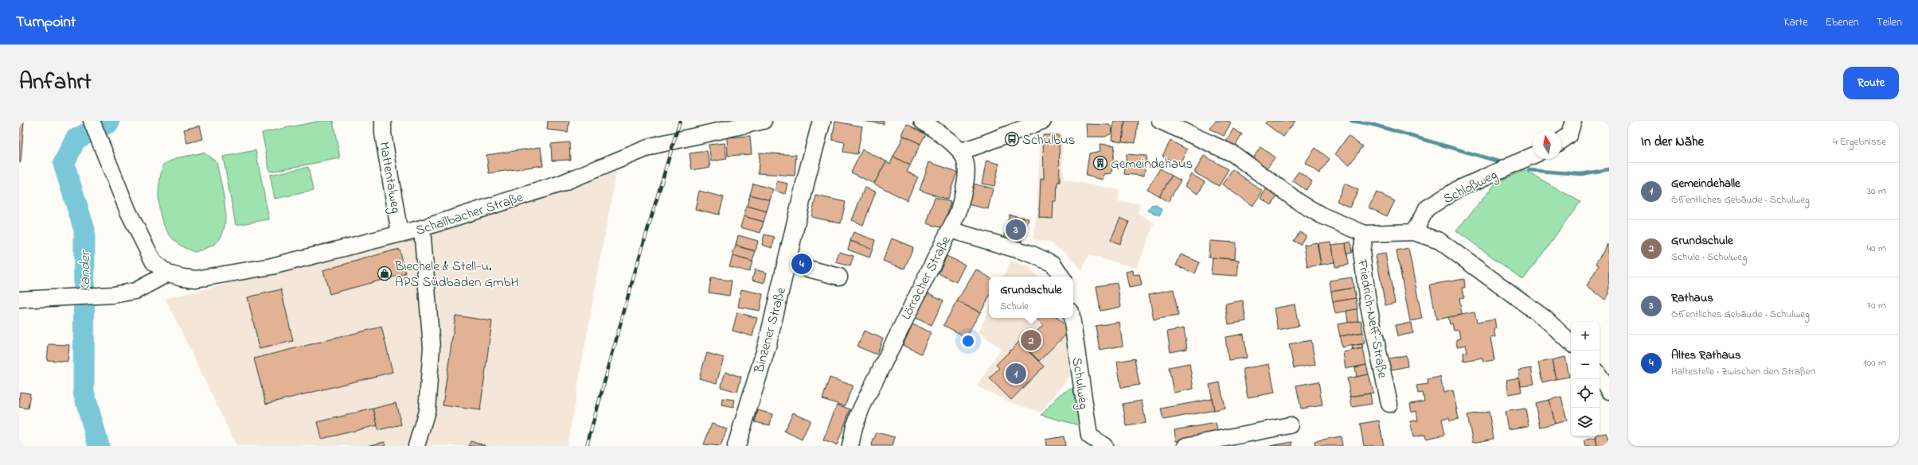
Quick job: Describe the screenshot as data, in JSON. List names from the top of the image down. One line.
{"streets":{"main road":["Binzener Straße"],"street":["Mattentalweg","Schloßweg","Schallbacher Straße","Lörracher Straße","Friedrich-Neff-Straße","Schulweg"]},"crossings":[["Mattentalweg","Schallbacher Straße"]],"water":["Kander"],"places":{"bus stop":["Schulbus"],"building":["Gemeindehaus"],"shop":["Biechele & Stell-u. APS Südbaden GmbH"]},"north":"top","page":{"header":"Turnpoint","nav":["Karte","Ebenen","Teilen"],"title":"Anfahrt","buttons":"Route","heading":["In der Nähe","4 Ergebnisse"],"list":[{"mark":"1","name":"Gemeindehalle","note":"Öffentliches Gebäude · Schulweg","value":"30 m"},{"mark":"2","name":"Grundschule","note":"Schule · Schulweg","value":"40 m"},{"mark":"3","name":"Rathaus","note":"Öffentliches Gebäude · Schulweg","value":"70 m"},{"mark":"4","name":"Altes Rathaus","note":"Haltestelle · Zwischen den Straßen","value":"100 m"}],"pins":["3","4","2","1"],"popup":["Grundschule","Schule"],"map_buttons":["+","−"]}}
